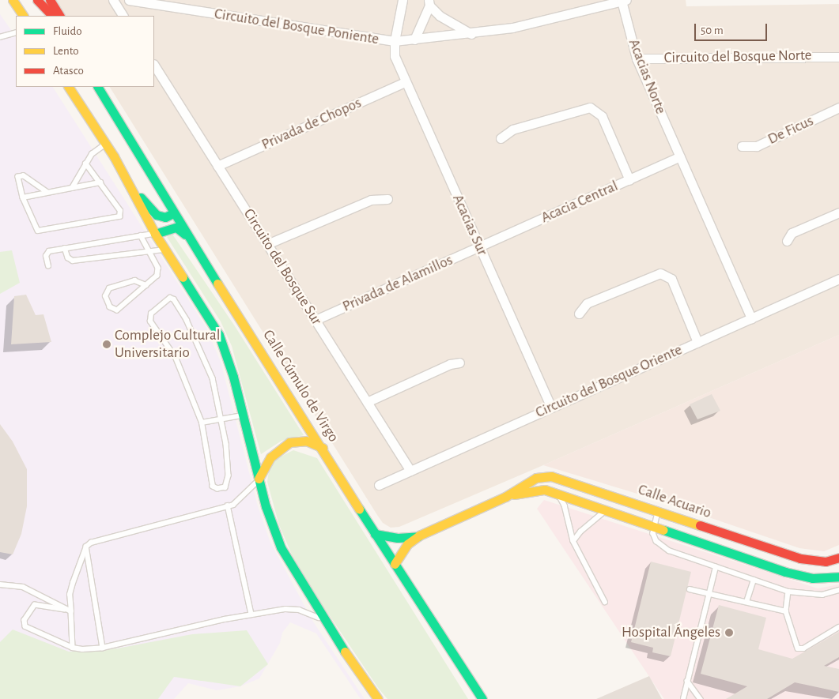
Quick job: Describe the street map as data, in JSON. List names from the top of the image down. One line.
{"streets":{"main road":["Calle Cúmulo de Virgo","Calle Acuario"],"street":["Circuito del Bosque Poniente","Circuito del Bosque Norte","Acacias Norte","Privada de Chopos","De Ficus","Acacia Central","Acacias Sur","Circuito del Bosque Sur","Privada de Alamillos","Circuito del Bosque Oriente"]},"crossings":[["Circuito del Bosque Poniente","Acacias Norte"],["Circuito del Bosque Poniente","Acacias Sur"],["Circuito del Bosque Norte","Acacias Norte"],["Acacias Norte","Acacia Central"],["Acacias Norte","Acacias Sur"],["Acacias Norte","Circuito del Bosque Oriente"],["Privada de Chopos","Acacias Sur"],["Privada de Chopos","Circuito del Bosque Sur"],["Acacia Central","Acacias Sur"],["Acacia Central","Privada de Alamillos"],["Acacias Sur","Privada de Alamillos"],["Acacias Sur","Circuito del Bosque Oriente"],["Circuito del Bosque Sur","Privada de Alamillos"],["Circuito del Bosque Sur","Circuito del Bosque Oriente"],["Calle Cúmulo de Virgo","Calle Acuario"]],"places":["Complejo Cultural Universitario","Hospital Ángeles"],"legend":["Fluido","Lento","Atasco"],"scale_bar":"50 m"}
